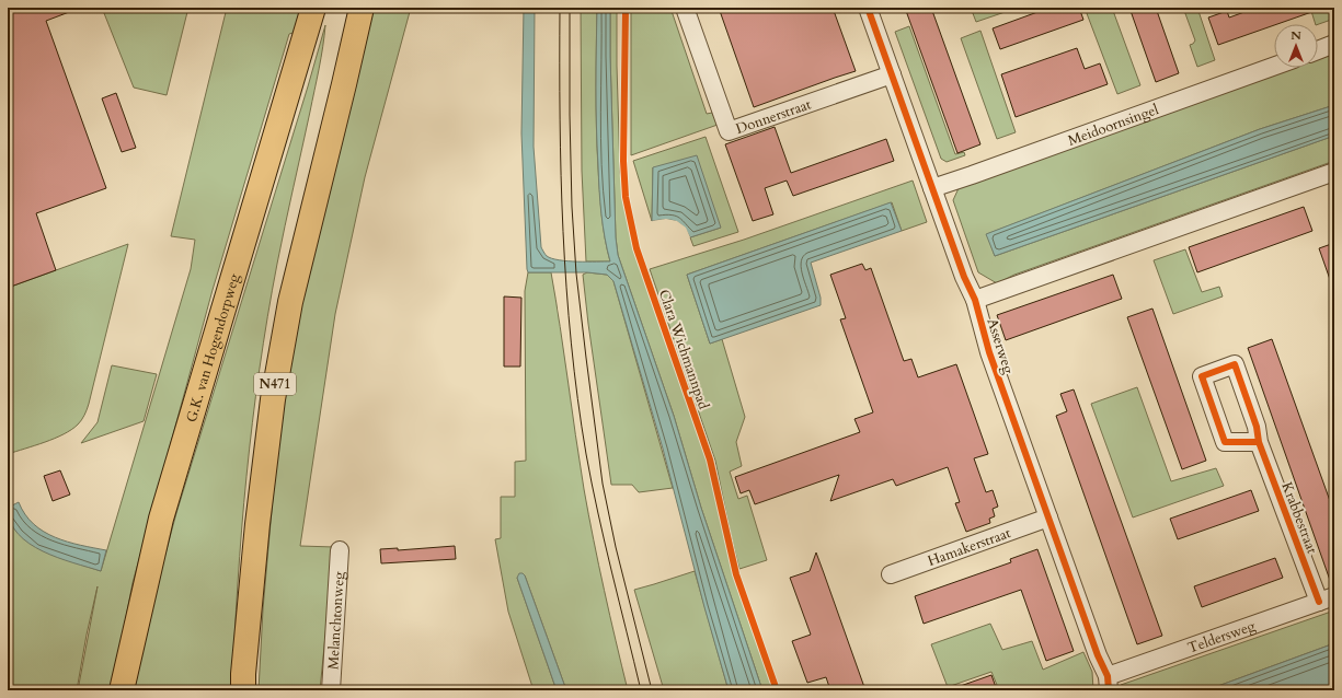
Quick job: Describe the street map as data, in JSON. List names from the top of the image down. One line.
{"streets":{"main road":["G.K. van Hogendorpweg","N471"],"street":["Donnerstraat","Meidoornsingel","Asserweg","Krabbestraat","Hamakerstraat","Melanchtonweg","Teldersweg"],"cycle path":["Clara Wichmannpad"]},"crossings":[["Donnerstraat","Asserweg"],["Meidoornsingel","Asserweg"],["Asserweg","Hamakerstraat"],["Asserweg","Teldersweg"],["Krabbestraat","Teldersweg"]],"north":"top"}
